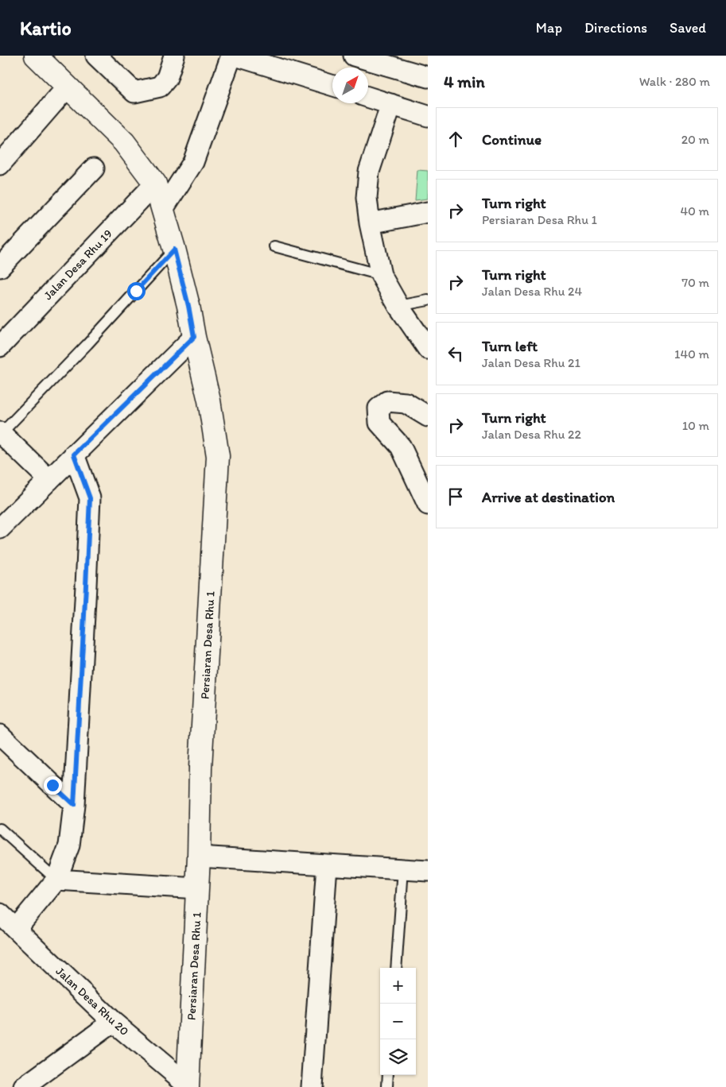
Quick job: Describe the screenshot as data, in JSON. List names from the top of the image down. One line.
{"streets":{"street":["Jalan Desa Rhu 19","Persiaran Desa Rhu 1","Jalan Desa Rhu 20"]},"crossings":[["Jalan Desa Rhu 19","Persiaran Desa Rhu 1"],["Persiaran Desa Rhu 1","Jalan Desa Rhu 20"]],"north":"top right","page":{"header":"Kartio","nav":["Map","Directions","Saved"],"heading":["4 min","Walk · 280 m"],"list":[["Continue","20 m"],["Turn right","Persiaran Desa Rhu 1","40 m"],["Turn right","Jalan Desa Rhu 24","70 m"],["Turn left","Jalan Desa Rhu 21","140 m"],["Turn right","Jalan Desa Rhu 22","10 m"],"Arrive at destination"],"map_buttons":["+","−"]}}
